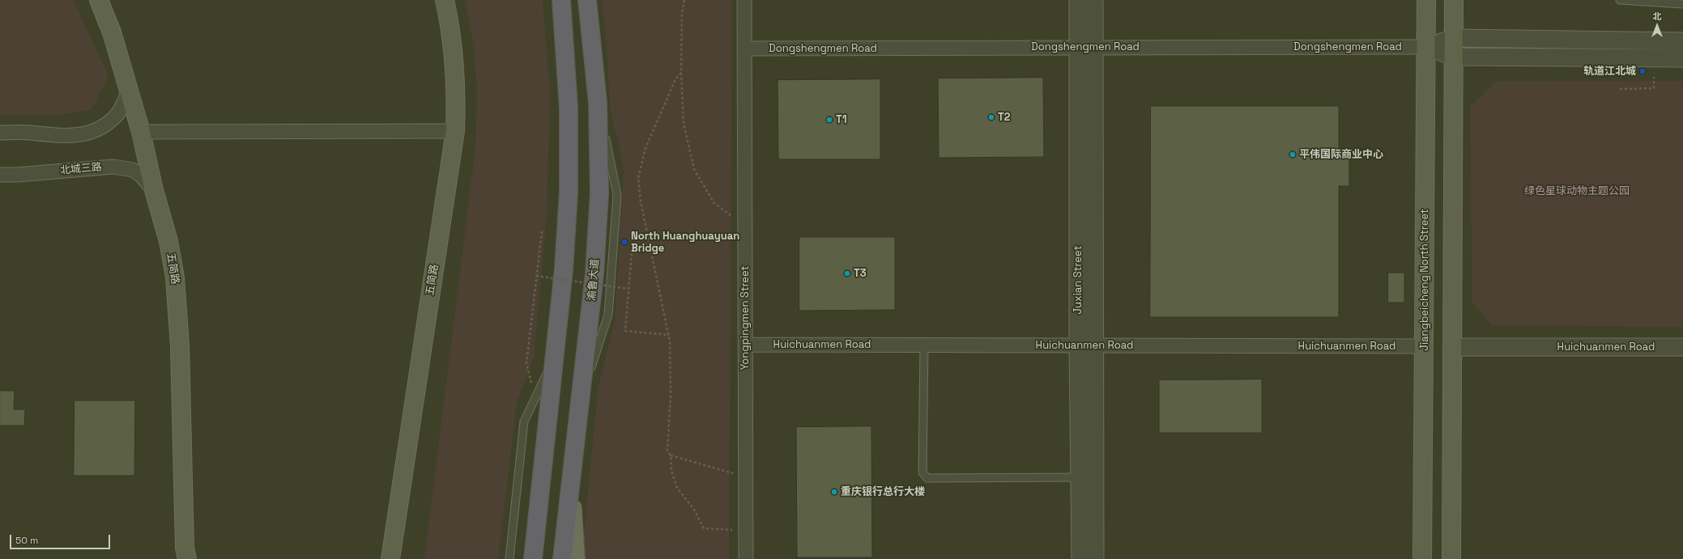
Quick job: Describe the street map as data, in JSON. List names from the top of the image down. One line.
{"streets":{"highway":["渝鲁大道"],"main road":["五简路","Jiangbeicheng North Street"],"street":["Dongshengmen Road","北城三路","Juxian Street","Yongpingmen Street","Huichuanmen Road"]},"crossings":[["Dongshengmen Road","Juxian Street"],["Dongshengmen Road","Jiangbeicheng North Street"],["Dongshengmen Road","Yongpingmen Street"],["北城三路","五简路"],["Juxian Street","Huichuanmen Road"],["Jiangbeicheng North Street","Huichuanmen Road"],["Yongpingmen Street","Huichuanmen Road"]],"parks":["绿色星球动物主题公园"],"places":["轨道江北城","T2","T1","平伟国际商业中心","North Huanghuayuan Bridge","T3","重庆银行总行大楼"],"scale_bar":"50 m","north":"top"}
